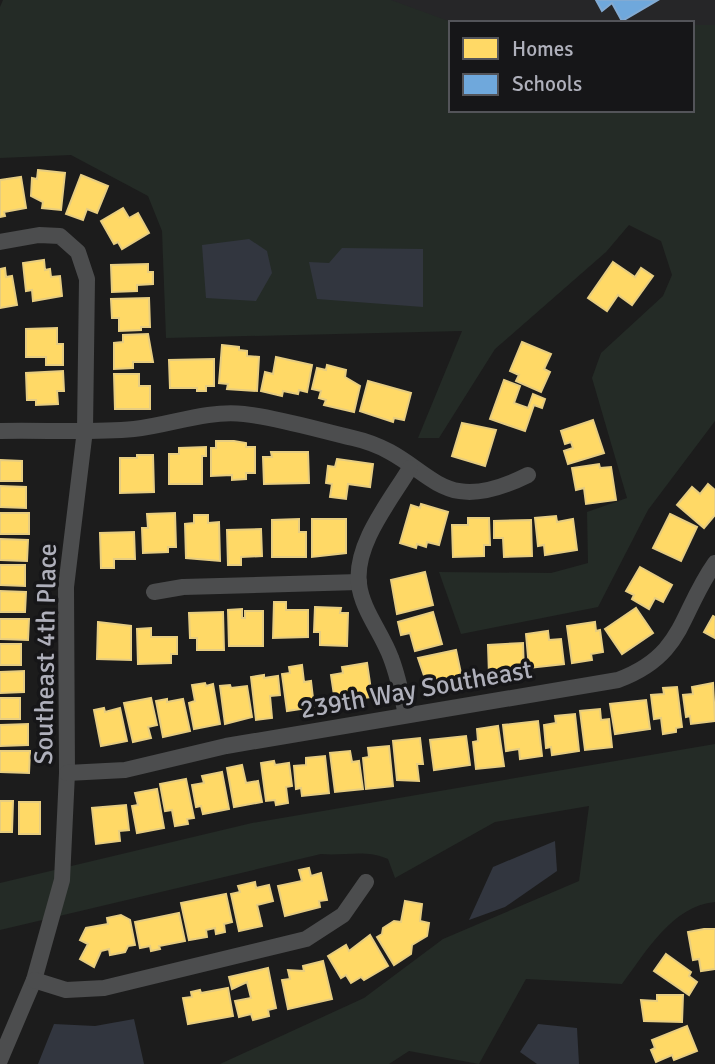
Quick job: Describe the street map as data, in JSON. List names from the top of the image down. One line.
{"streets":{"street":["Southeast 4th Place","239th Way Southeast"]},"crossings":[["Southeast 4th Place","239th Way Southeast"]],"legend":["Homes","Schools"]}
